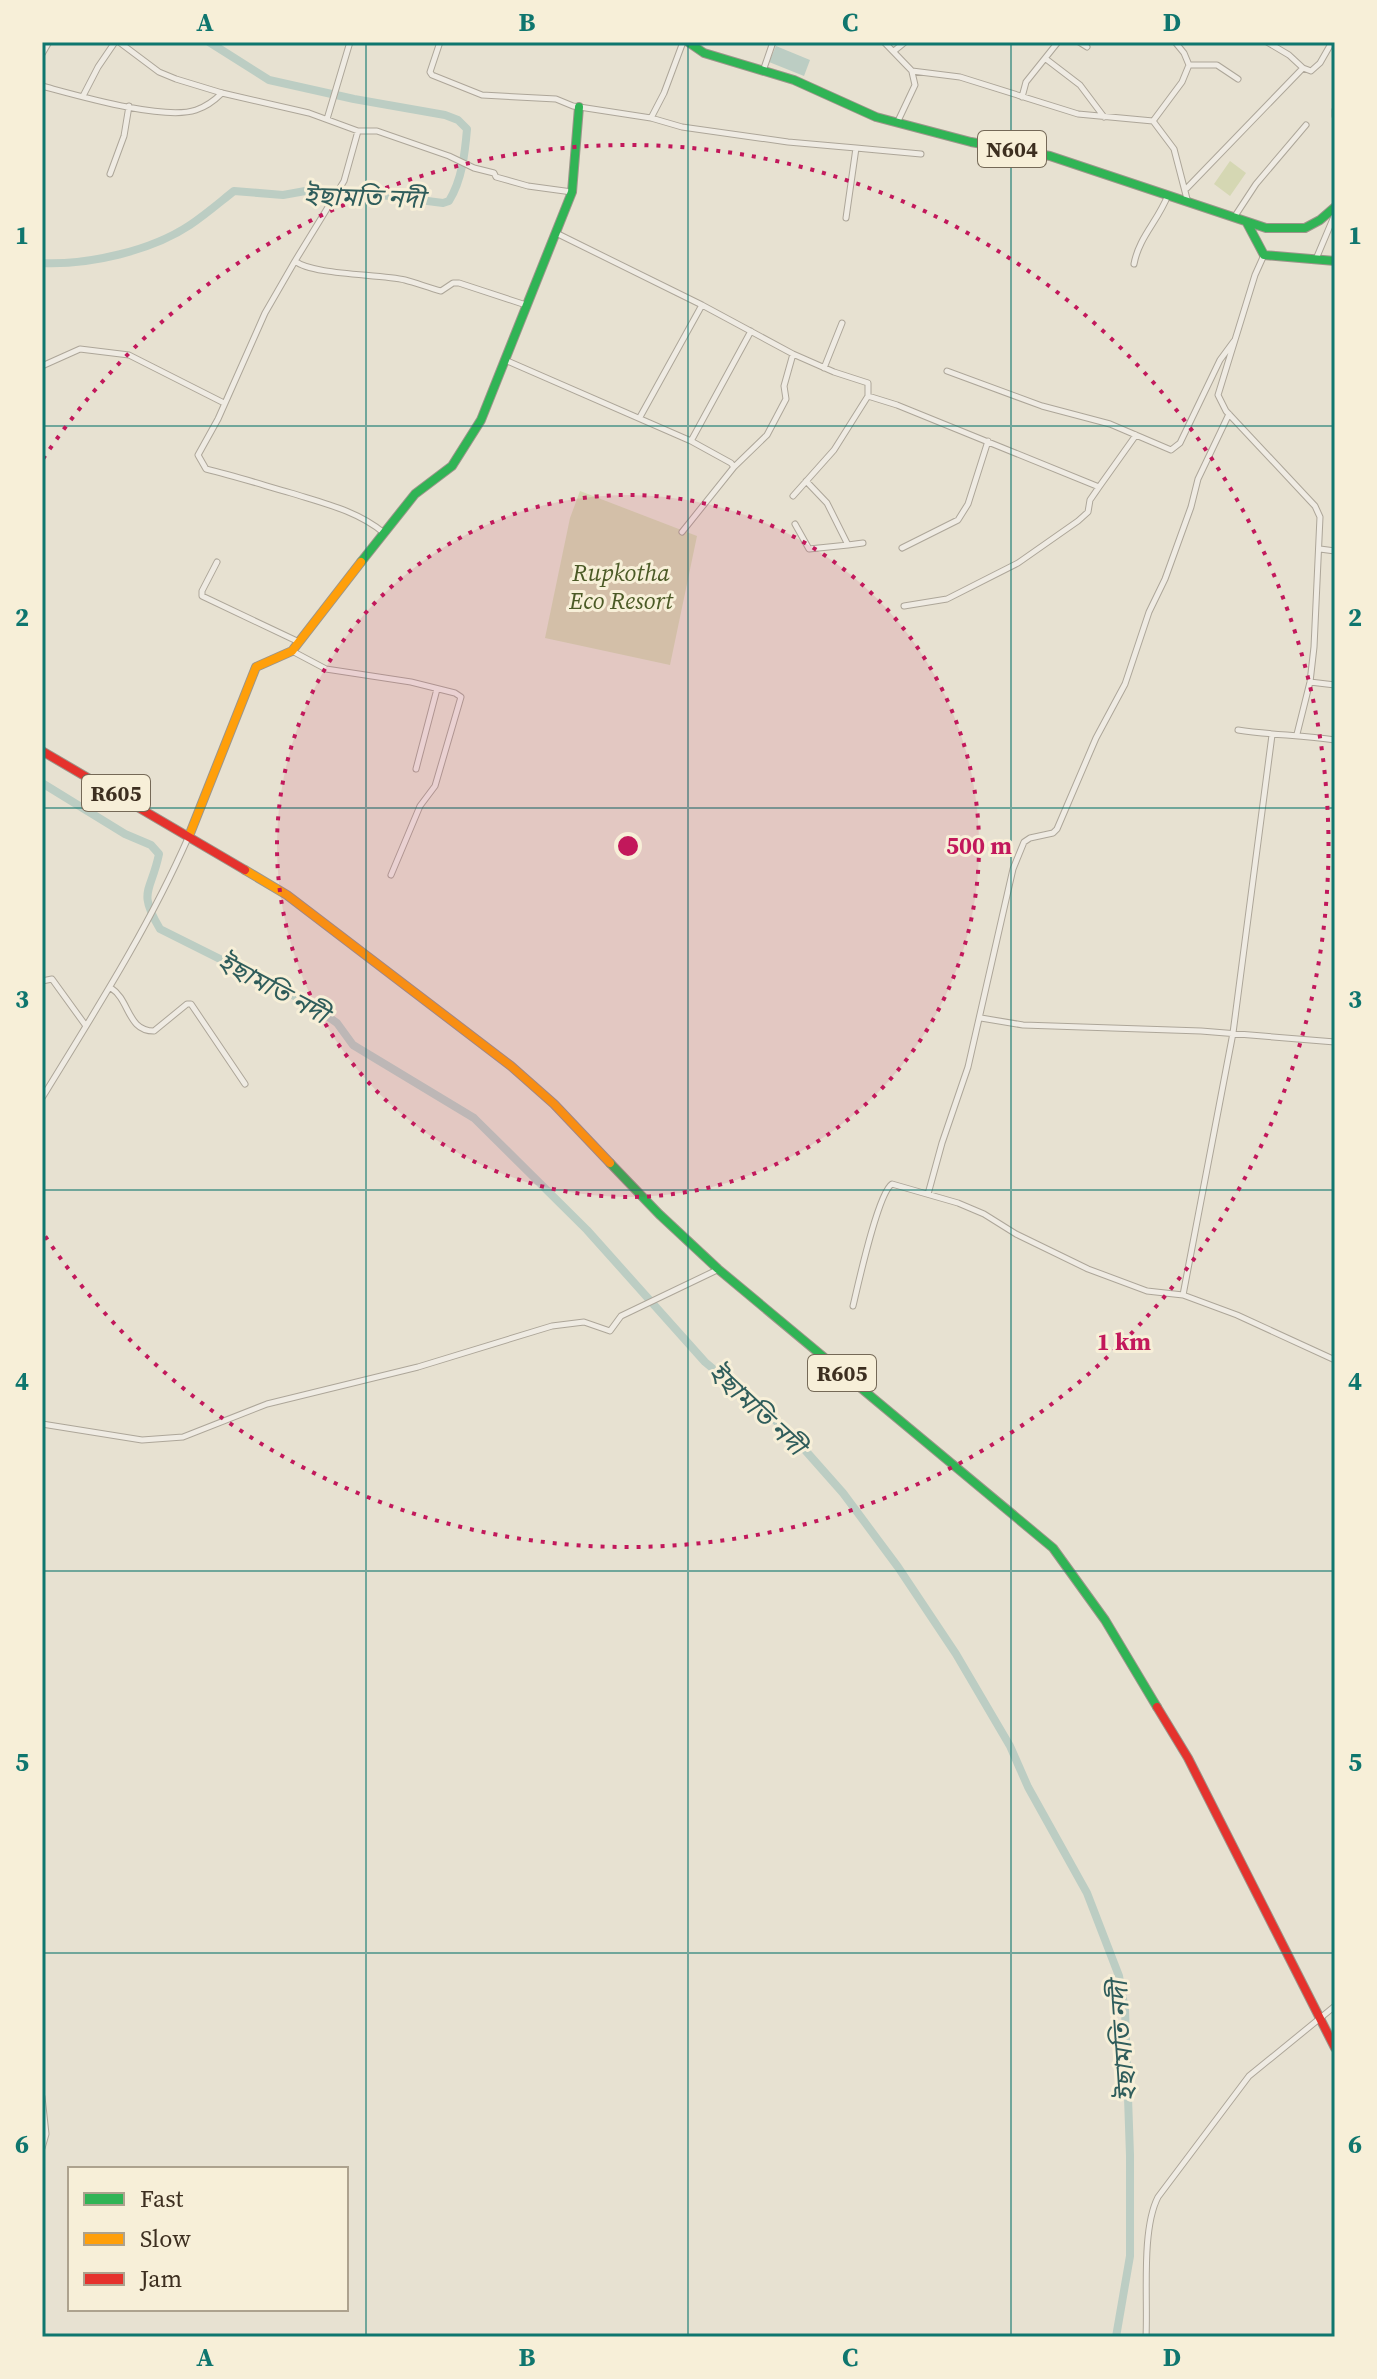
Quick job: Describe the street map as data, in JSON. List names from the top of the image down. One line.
{"streets":{"main road":["N604","R605"]},"water":["ইছামতি নদী"],"parks":["Rupkotha Eco Resort"],"legend":["Fast","Slow","Jam"],"grid":{"columns":["A","B","C","D"],"rows":["1","2","3","4","5","6"]},"rings":["500 m","1 km"]}
